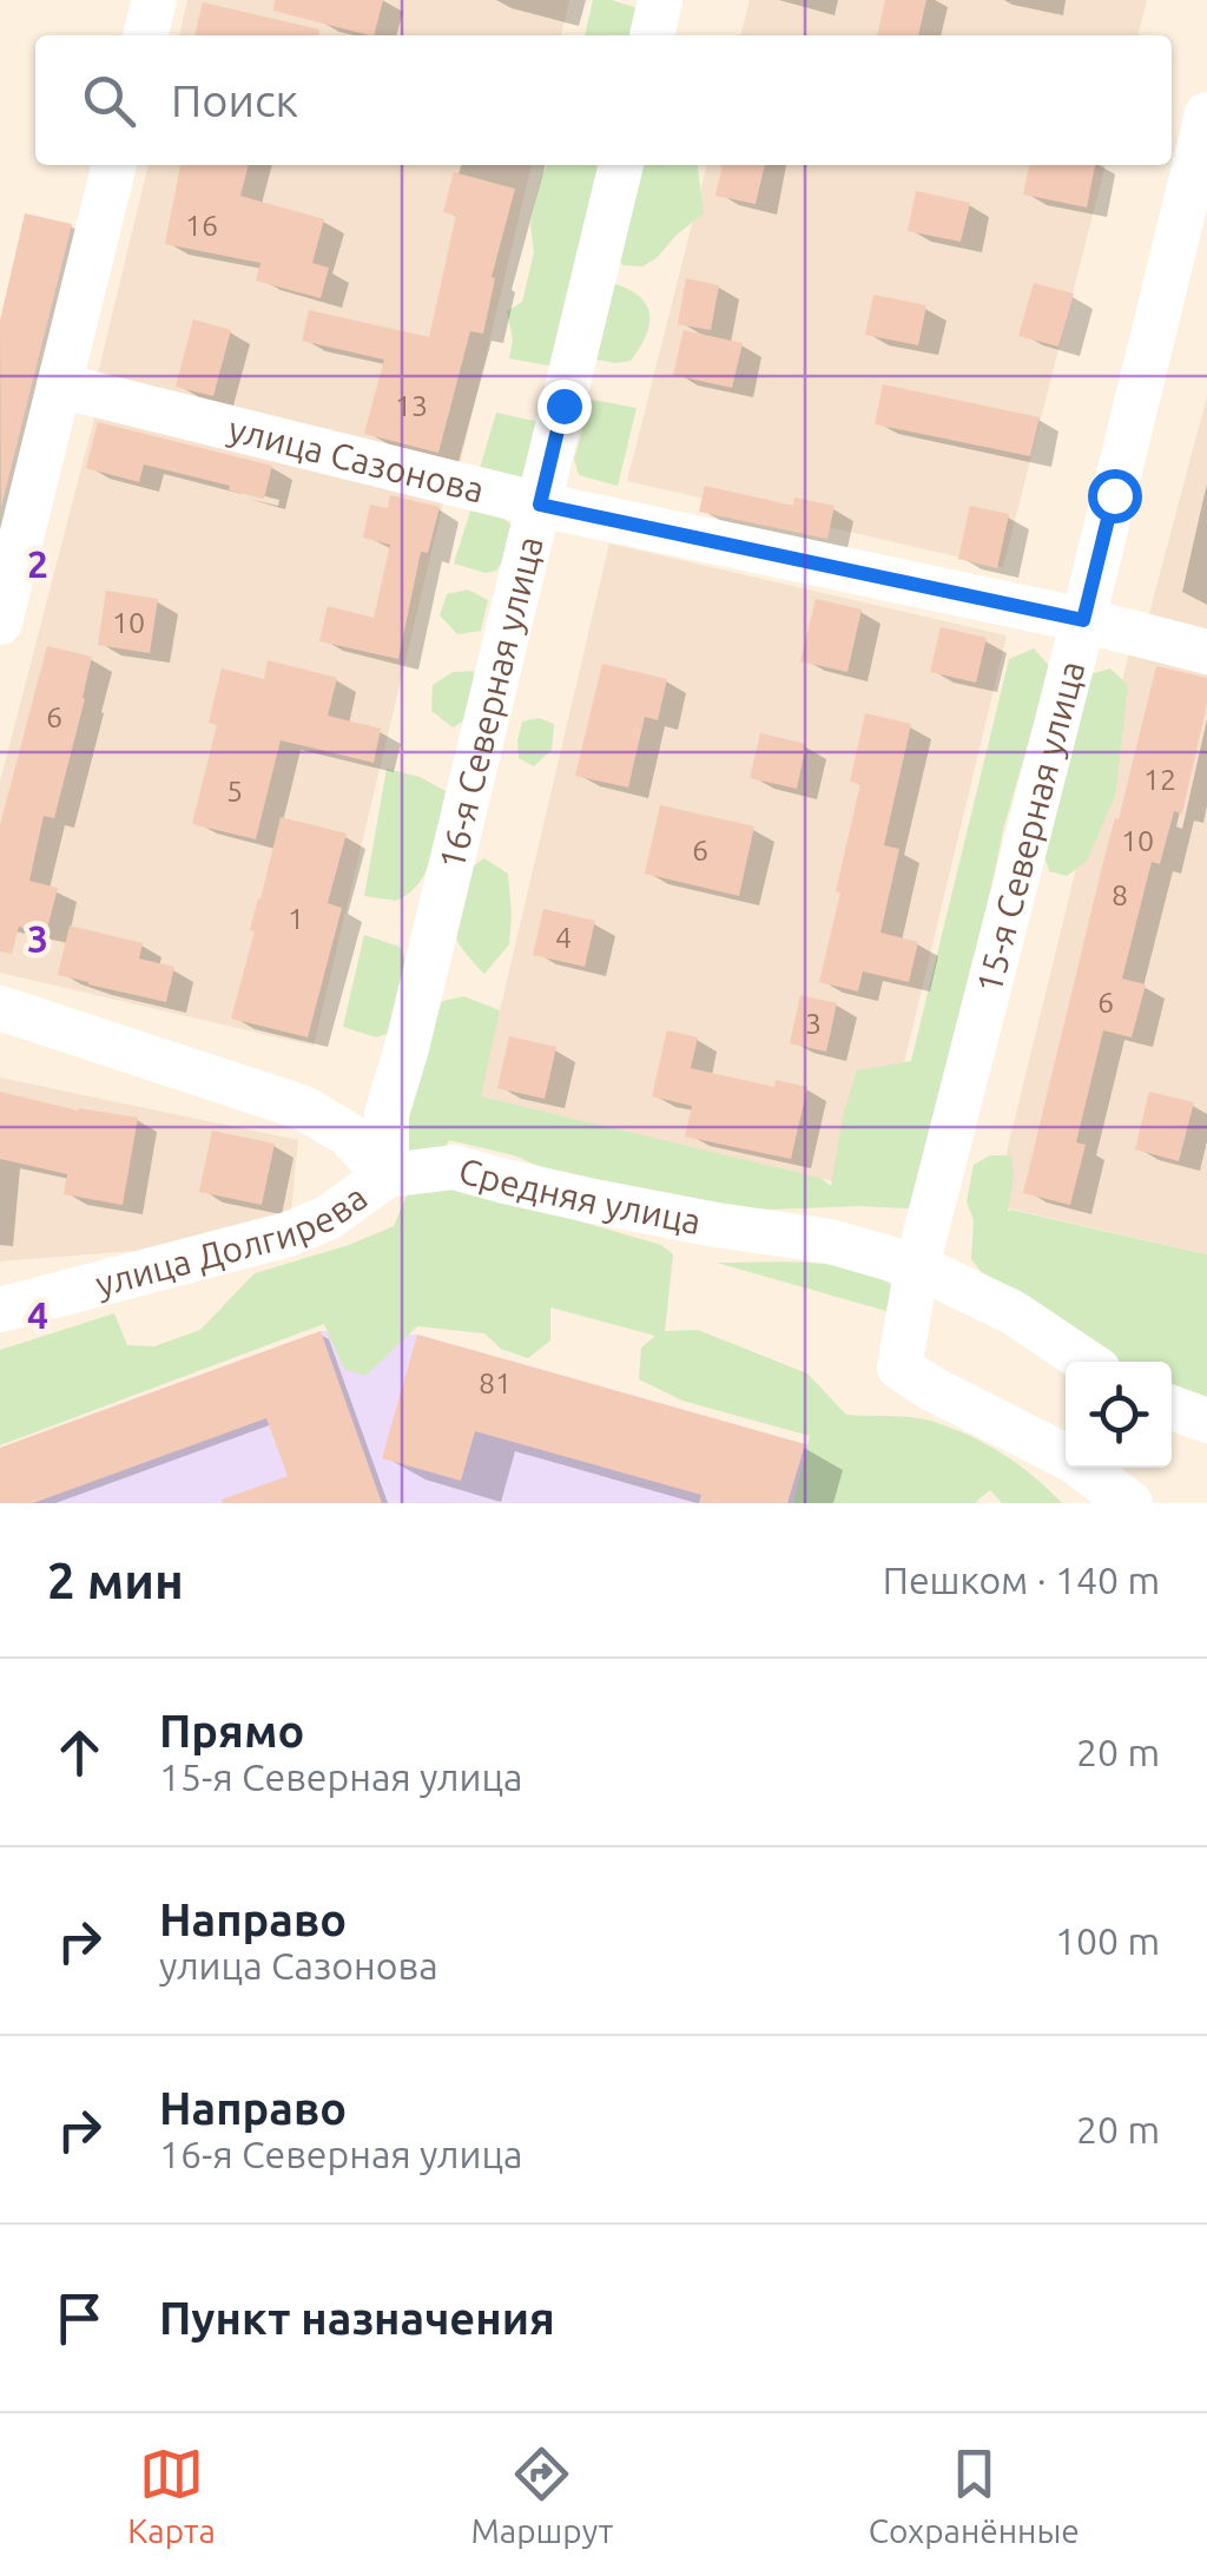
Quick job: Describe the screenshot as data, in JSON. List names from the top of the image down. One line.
{"streets":{"street":["улица Сазонова","16-я Северная улица","15-я Северная улица","Средняя улица","улица Долгирева"]},"crossings":[["улица Сазонова","16-я Северная улица"],["улица Сазонова","15-я Северная улица"],["16-я Северная улица","Средняя улица"],["16-я Северная улица","улица Долгирева"],["15-я Северная улица","Средняя улица"],["Средняя улица","улица Долгирева"]],"house_numbers":["16","13","10","6","12","5","10","6","8","1","4","6","3","81"],"page":{"search":"Поиск","heading":["2 мин","Пешком · 140 m"],"list":[["Прямо","15-я Северная улица","20 m"],["Направо","улица Сазонова","100 m"],["Направо","16-я Северная улица","20 m"],"Пункт назначения"],"nav":["Карта","Маршрут","Сохранённые"]},"grid":{"rows":["2","3","4"]}}
